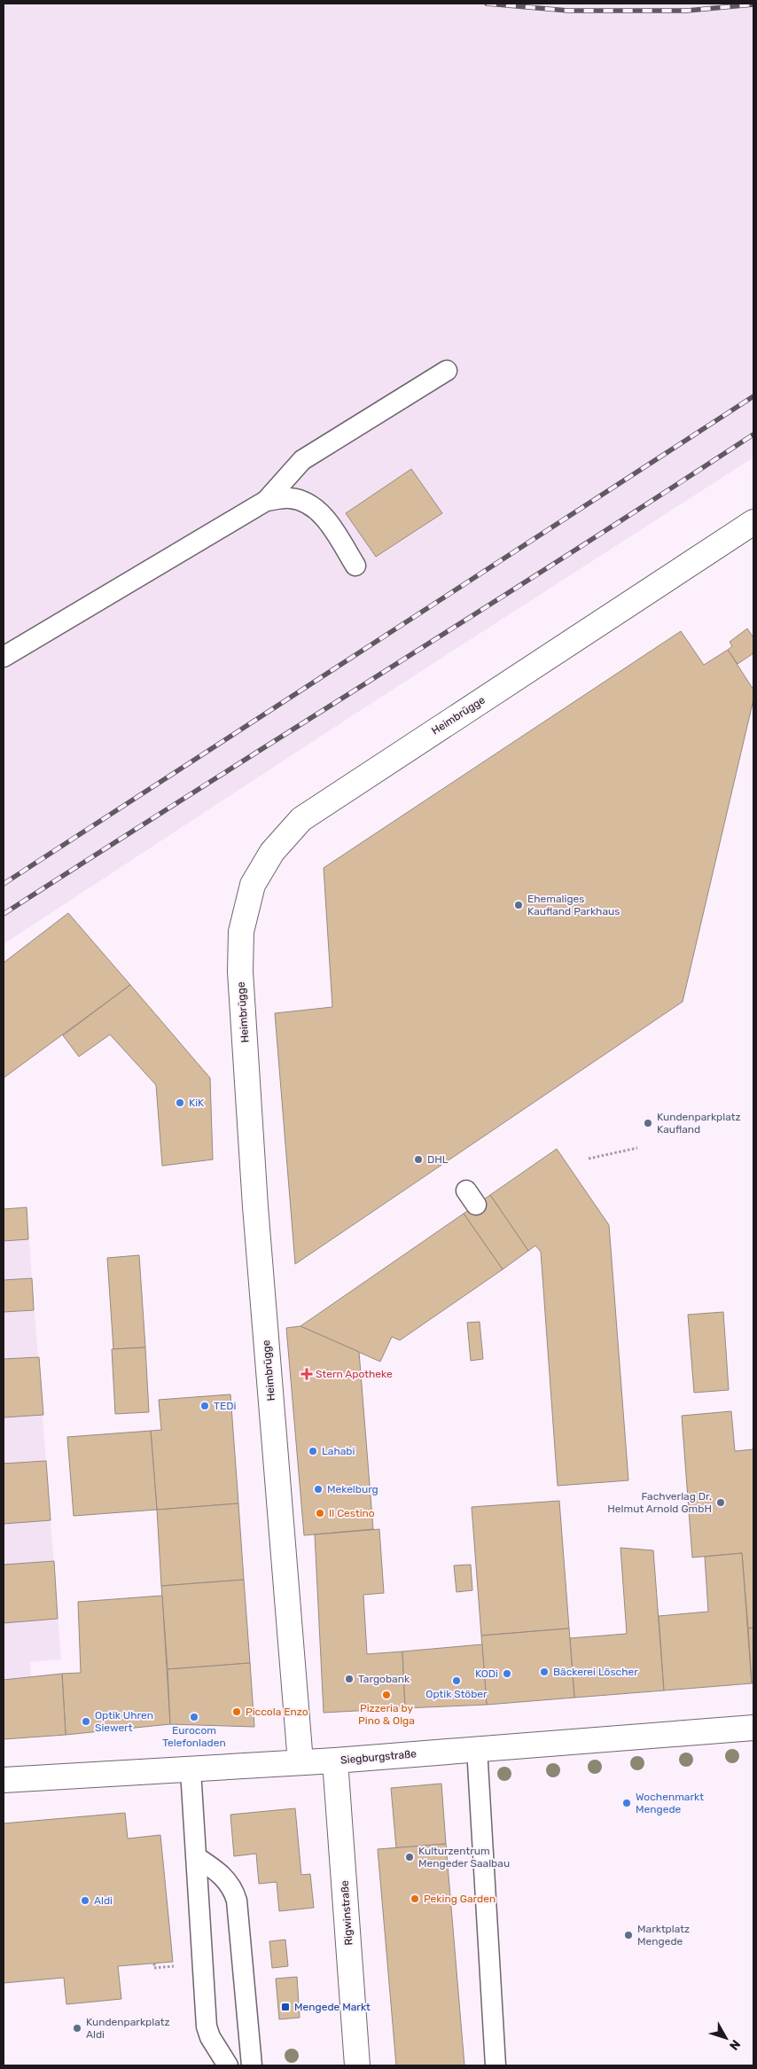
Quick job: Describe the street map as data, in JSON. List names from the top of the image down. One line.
{"streets":{"street":["Heimbrügge","Siegburgstraße","Rigwinstraße"]},"crossings":[["Heimbrügge","Siegburgstraße"],["Siegburgstraße","Rigwinstraße"]],"places":{"other":["Ehemaliges Kaufland Parkhaus","KiK","Kundenparkplatz Kaufland","DHL","TEDi","Lahabi","Mekelburg","Fachverlag Dr. Helmut Arnold GmbH","Il Cestino","Bäckerei Löscher","KODi","Targobank","Optik Stöber","Pizzeria by Pino & Olga","Piccola Enzo","Eurocom Telefonladen","Optik Uhren Siewert","Wochenmarkt Mengede","Kulturzentrum Mengeder Saalbau","Peking Garden","Aldi","Marktplatz Mengede","Kundenparkplatz Aldi"],"health":["Stern Apotheke"],"transit":["Mengede Markt"]},"north":"bottom right"}
